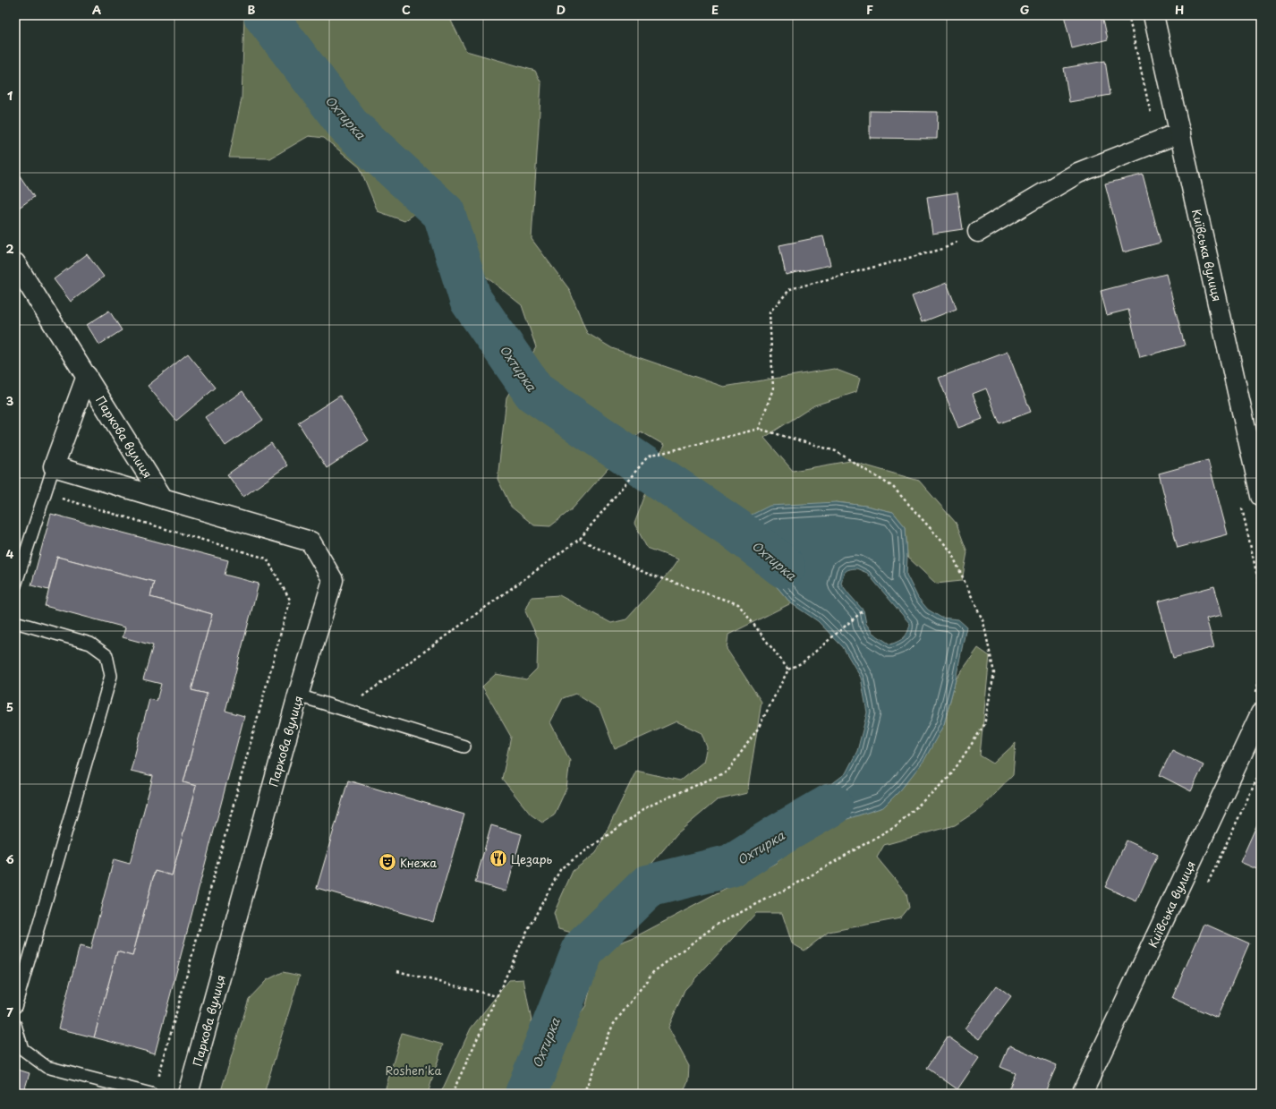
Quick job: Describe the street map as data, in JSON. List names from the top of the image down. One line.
{"streets":{"street":["Київська вулиця","Паркова вулиця"]},"water":["Охтирка"],"parks":["Roshen'ka"],"places":{"restaurant":["Цезарь"],"theatre":["Кнежа"]},"grid":{"columns":["A","B","C","D","E","F","G","H"],"rows":["1","2","3","4","5","6","7"]}}
